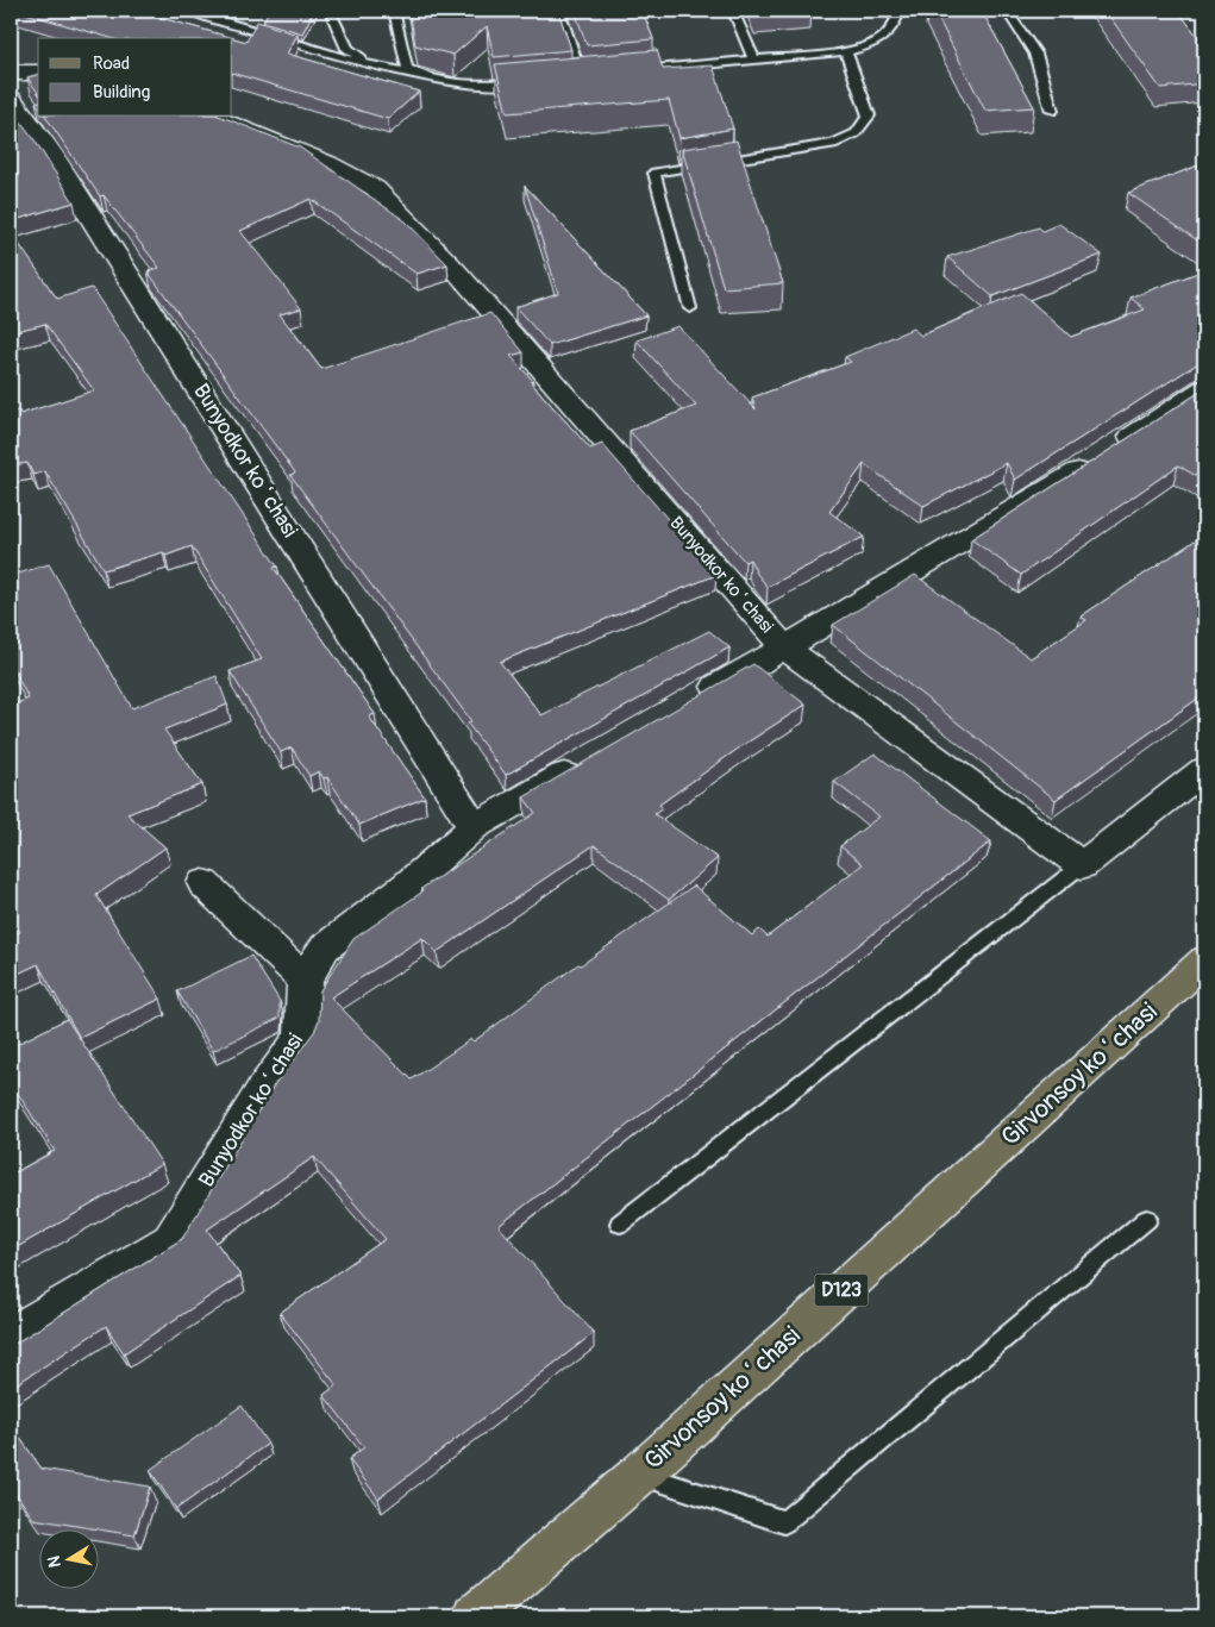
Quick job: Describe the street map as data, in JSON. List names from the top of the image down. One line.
{"streets":{"main road":["Girvonsoy koʻchasi","D123"],"street":["Bunyodkor koʻchasi"]},"legend":["Road","Building"],"north":"left"}
